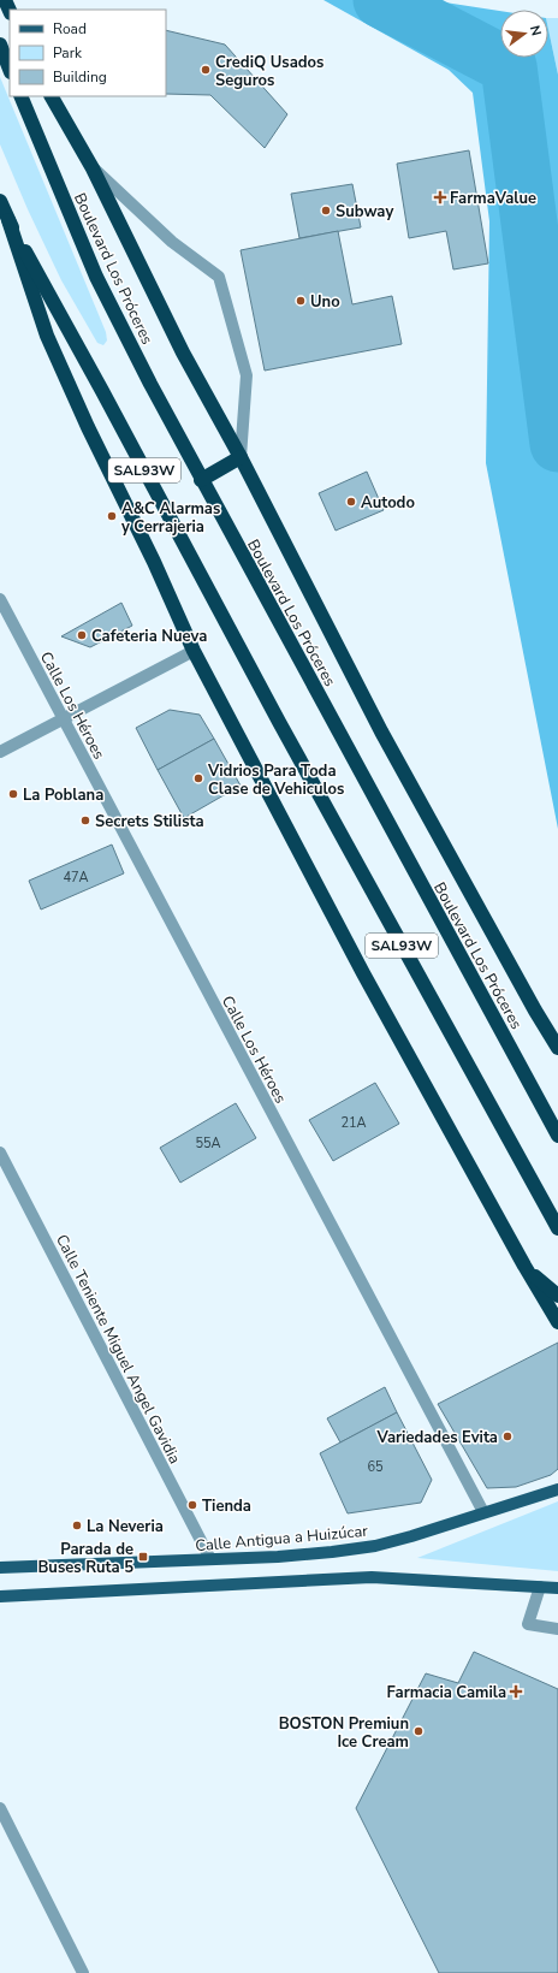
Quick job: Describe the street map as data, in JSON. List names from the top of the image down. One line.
{"streets":{"highway":["Boulevard Los Próceres","SAL93W"],"main road":["Calle Antigua a Huizúcar"],"street":["Calle Los Héroes","Calle Teniente Miguel Angel Gavidia"]},"crossings":[["Calle Los Héroes","Calle Antigua a Huizúcar"],["Calle Teniente Miguel Angel Gavidia","Calle Antigua a Huizúcar"]],"places":{"other":["CrediQ Usados Seguros","Subway","Uno","Autodo","A&C Alarmas y Cerrajeria","Cafeteria Nueva","Vidrios Para Toda Clase de Vehiculos","La Poblana","Secrets Stilista","Variedades Evita","Tienda","La Neveria","BOSTON Premiun Ice Cream"],"health":["FarmaValue","Farmacia Camila"],"transit":["Parada de Buses Ruta 5"]},"house_numbers":["47A","21A","55A","65"],"legend":["Road","Park","Building"],"north":"right"}
